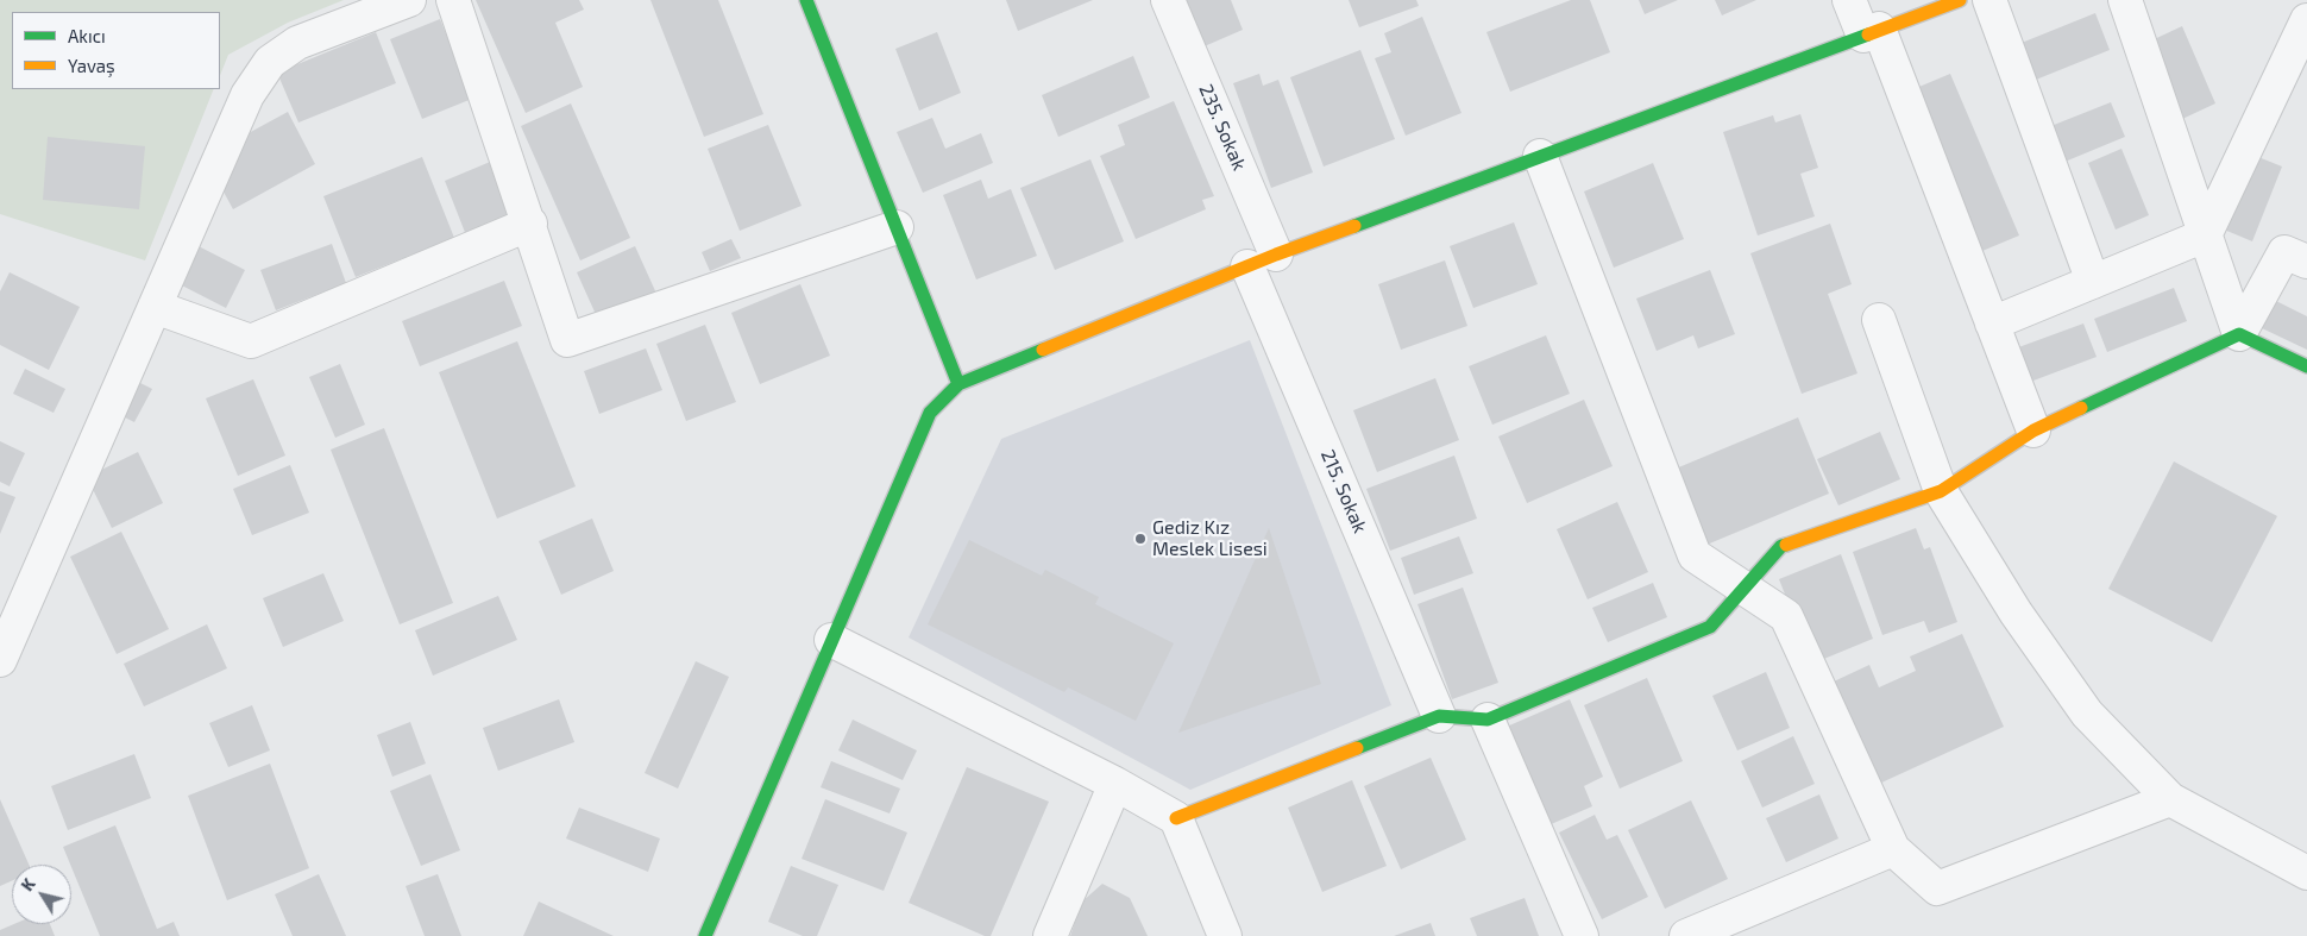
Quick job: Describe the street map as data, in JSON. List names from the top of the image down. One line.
{"streets":{"street":["235. Sokak","215. Sokak"]},"crossings":[["235. Sokak","215. Sokak"]],"places":["Gediz Kız Meslek Lisesi"],"legend":["Akıcı","Yavaş"],"north":"top left"}
